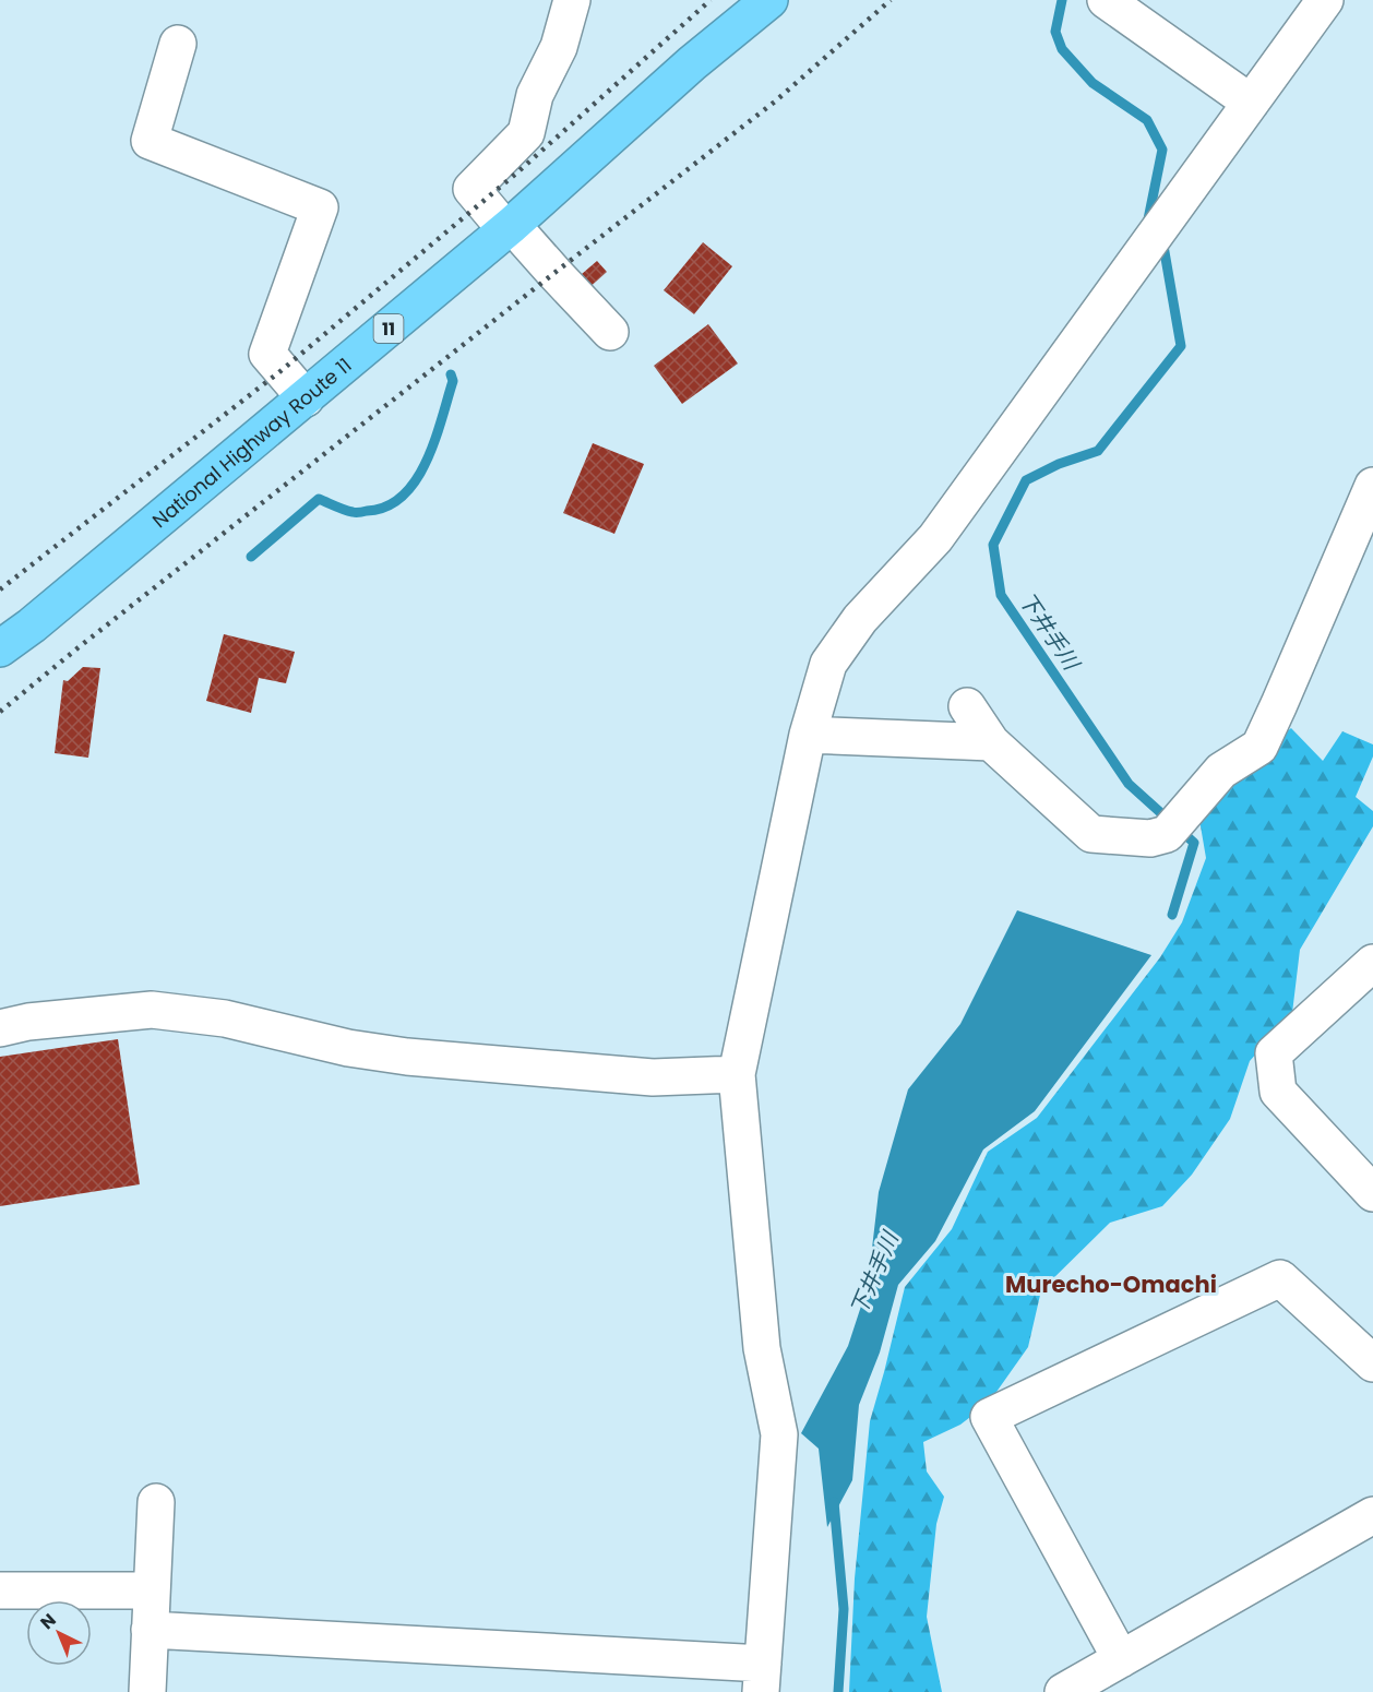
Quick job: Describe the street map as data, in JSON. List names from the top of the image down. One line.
{"streets":{"highway":["11","National Highway Route 11"]},"districts":["Murecho-Omachi"],"water":["下井手川"],"north":"top left"}
